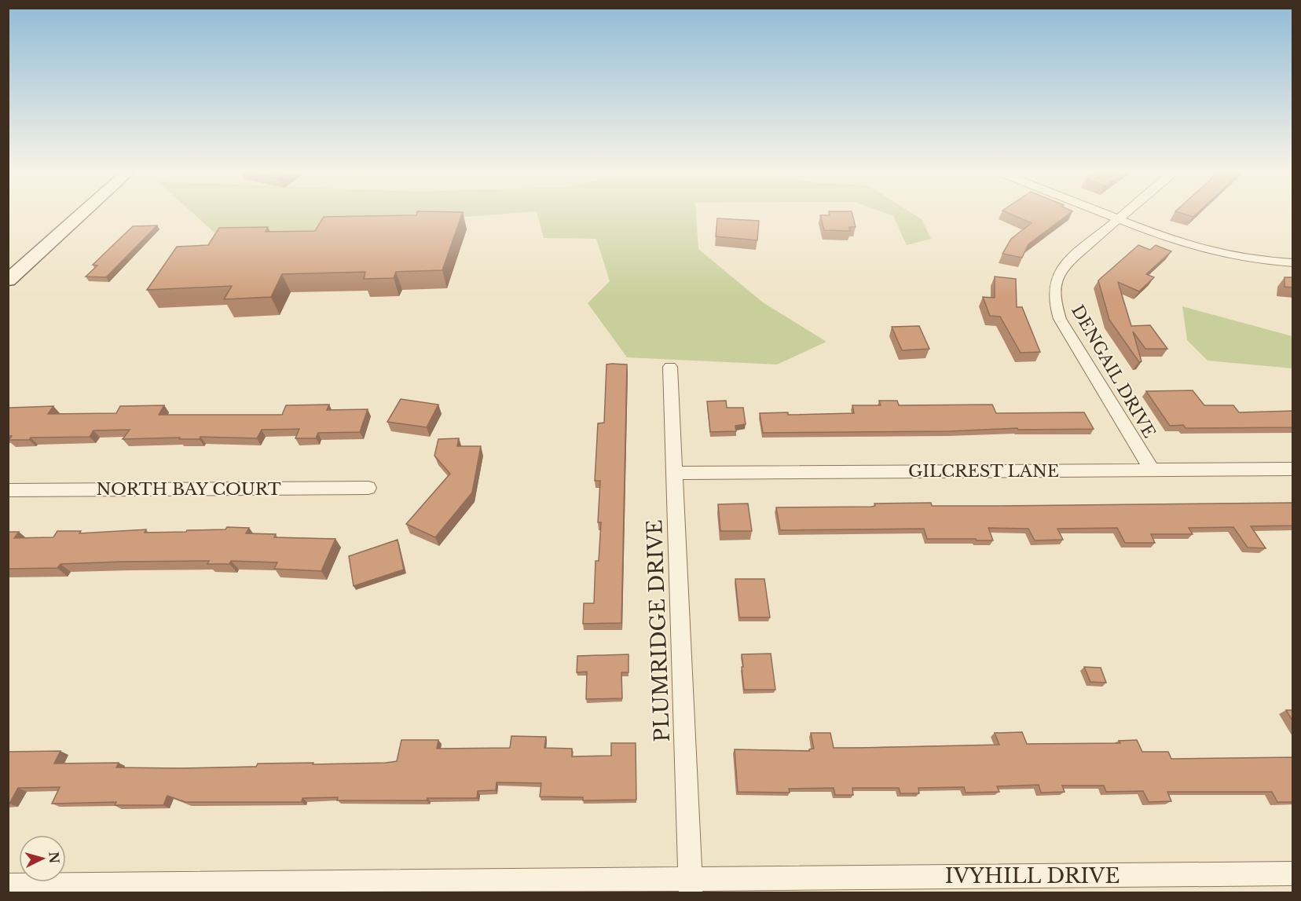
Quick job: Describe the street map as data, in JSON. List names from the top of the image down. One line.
{"streets":{"street":["DENGAIL DRIVE","GILCREST LANE","NORTH BAY COURT","PLUMRIDGE DRIVE","IVYHILL DRIVE"]},"crossings":[["DENGAIL DRIVE","GILCREST LANE"],["GILCREST LANE","PLUMRIDGE DRIVE"],["PLUMRIDGE DRIVE","IVYHILL DRIVE"]],"north":"right"}
